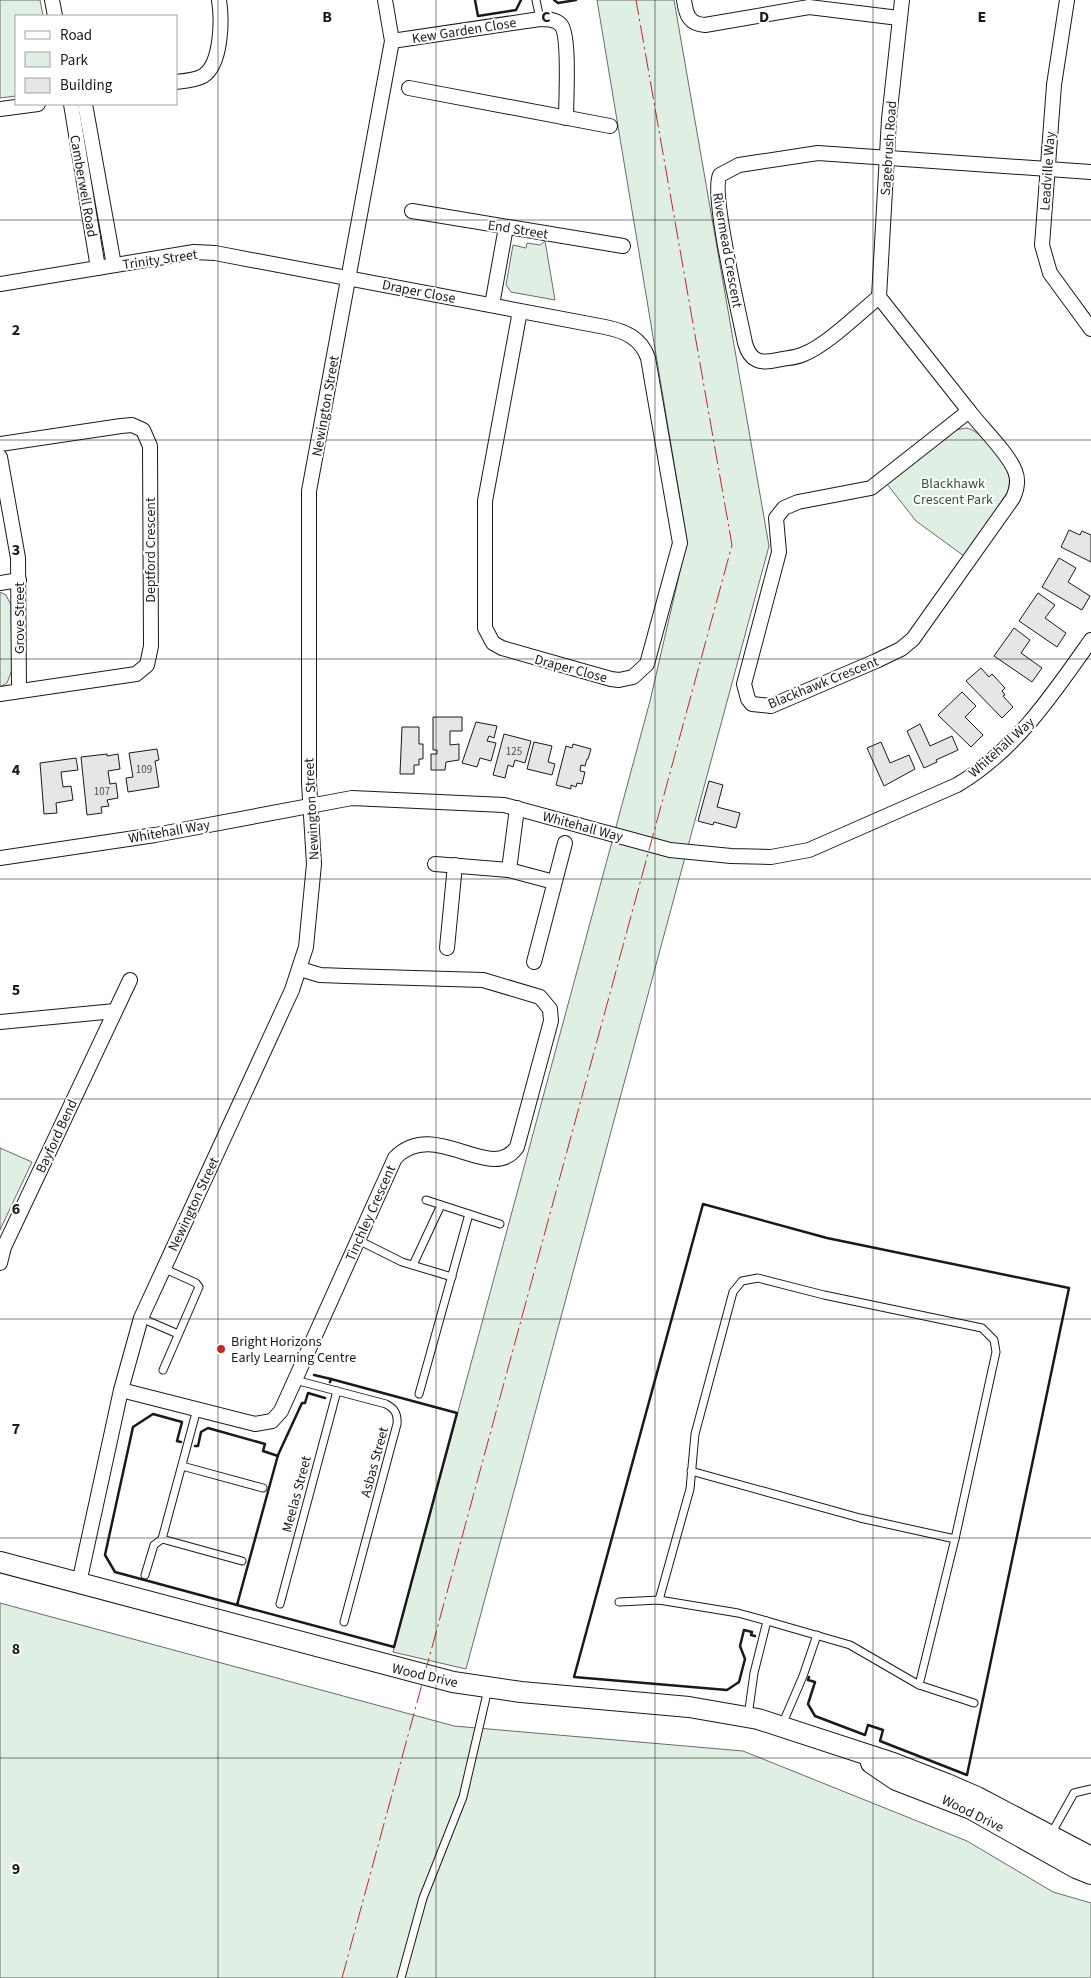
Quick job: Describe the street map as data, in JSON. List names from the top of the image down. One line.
{"streets":{"street":["Kew Garden Close","Sagebrush Road","Leadville Way","Camberwell Road","End Street","Rivermead Crescent","Trinity Street","Draper Close","Newington Street","Deptford Crescent","Grove Street","Blackhawk Crescent","Whitehall Way","Bayford Bend","Tinchley Crescent","Wood Drive"],"lane":["Asbas Street","Meelas Street"]},"crossings":[["Kew Garden Close","Newington Street"],["Sagebrush Road","Rivermead Crescent"],["Sagebrush Road","Blackhawk Crescent"],["Leadville Way","Rivermead Crescent"],["Camberwell Road","Trinity Street"],["Rivermead Crescent","Blackhawk Crescent"],["Trinity Street","Draper Close"],["Trinity Street","Newington Street"],["Draper Close","Newington Street"],["Newington Street","Whitehall Way"],["Newington Street","Tinchley Crescent"],["Newington Street","Wood Drive"],["Deptford Crescent","Grove Street"],["Tinchley Crescent","Asbas Street"],["Asbas Street","Meelas Street"]],"parks":["Blackhawk Crescent Park"],"places":["Bright Horizons Early Learning Centre"],"house_numbers":["125","109","107"],"legend":["Road","Park","Building"],"grid":{"columns":["B","C","D","E"],"rows":["2","3","4","5","6","7","8","9"]}}
